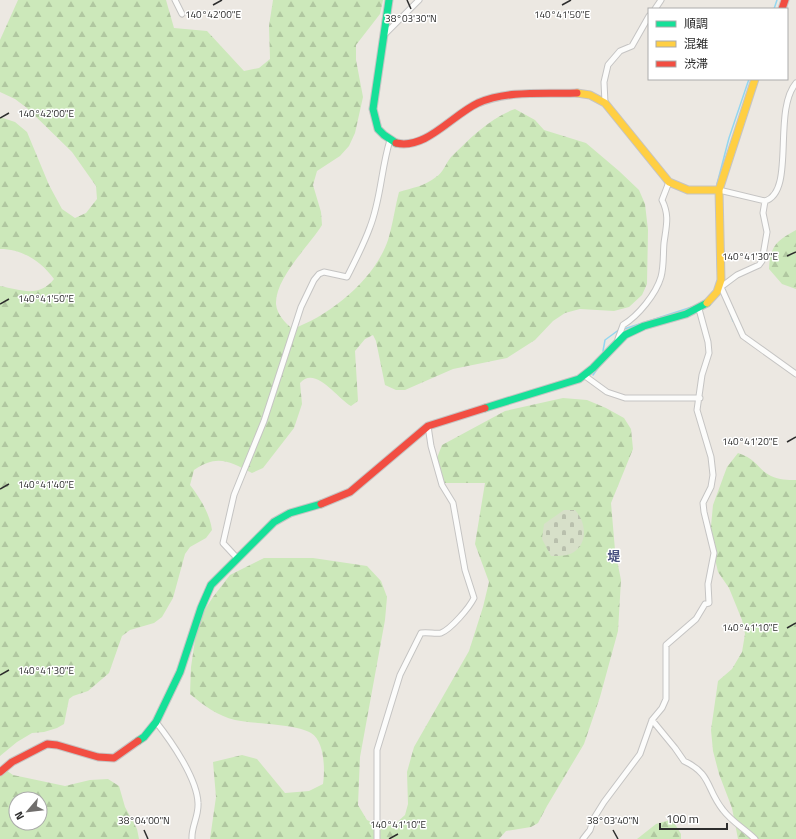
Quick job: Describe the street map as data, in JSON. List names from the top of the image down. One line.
{"districts":["堤"],"legend":["順調","混雑","渋滞"],"scale_bar":"100 m","north":"bottom left","coordinates":["140°42'00\"E","140°41'50\"E","38°03'30\"N","140°41'30\"E","140°41'20\"E","140°41'40\"E","140°41'10\"E","38°04'00\"N","38°03'40\"N"]}
